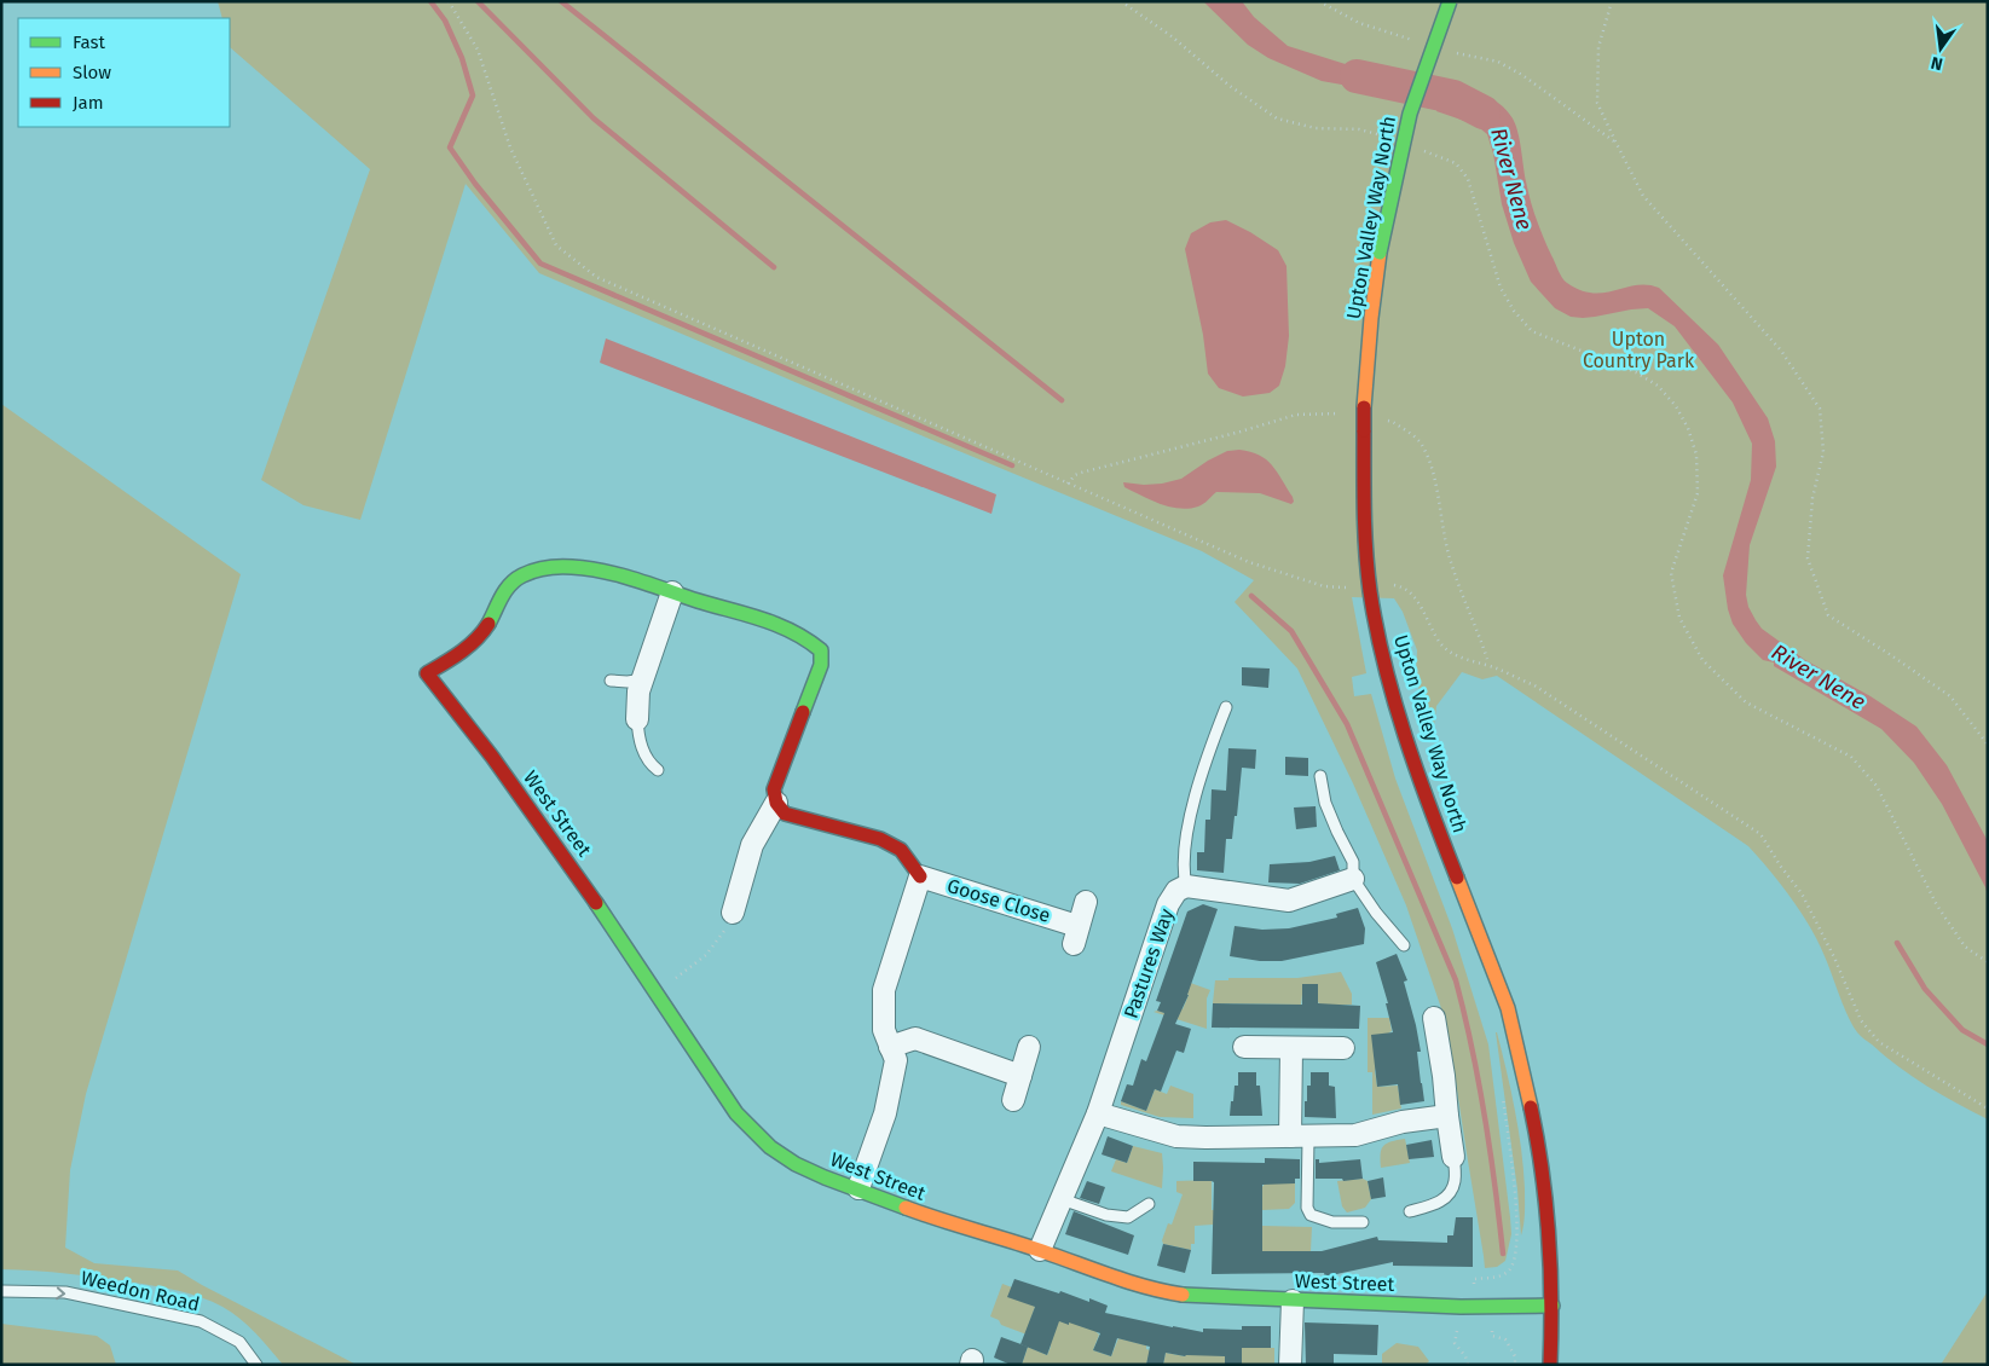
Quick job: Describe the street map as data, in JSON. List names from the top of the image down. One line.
{"streets":{"street":["Upton Valley Way North","West Street","Goose Close","Pastures Way"],"lane":["Weedon Road"]},"crossings":[["Upton Valley Way North","West Street"],["West Street","Pastures Way"]],"one_way":["Weedon Road"],"water":["River Nene"],"parks":["Upton Country Park"],"legend":["Fast","Slow","Jam"],"north":"bottom"}
